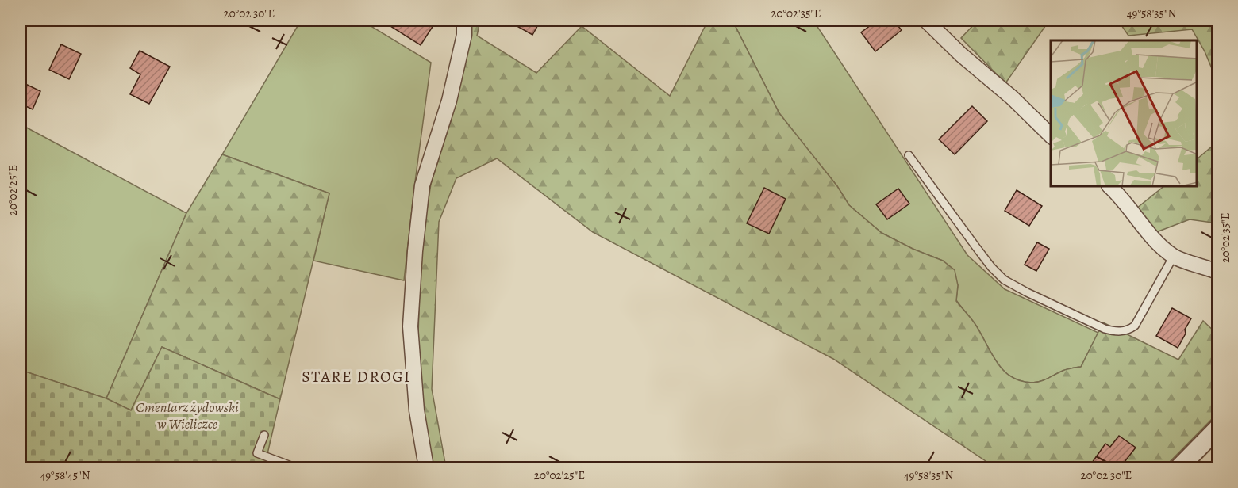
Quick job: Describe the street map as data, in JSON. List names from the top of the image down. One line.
{"districts":["STARE DROGI"],"parks":["Cmentarz żydowski w Wieliczce"],"coordinates":["20°02'30\"E","20°02'35\"E","49°58'35\"N","20°02'25\"E","49°58'45\"N"]}
